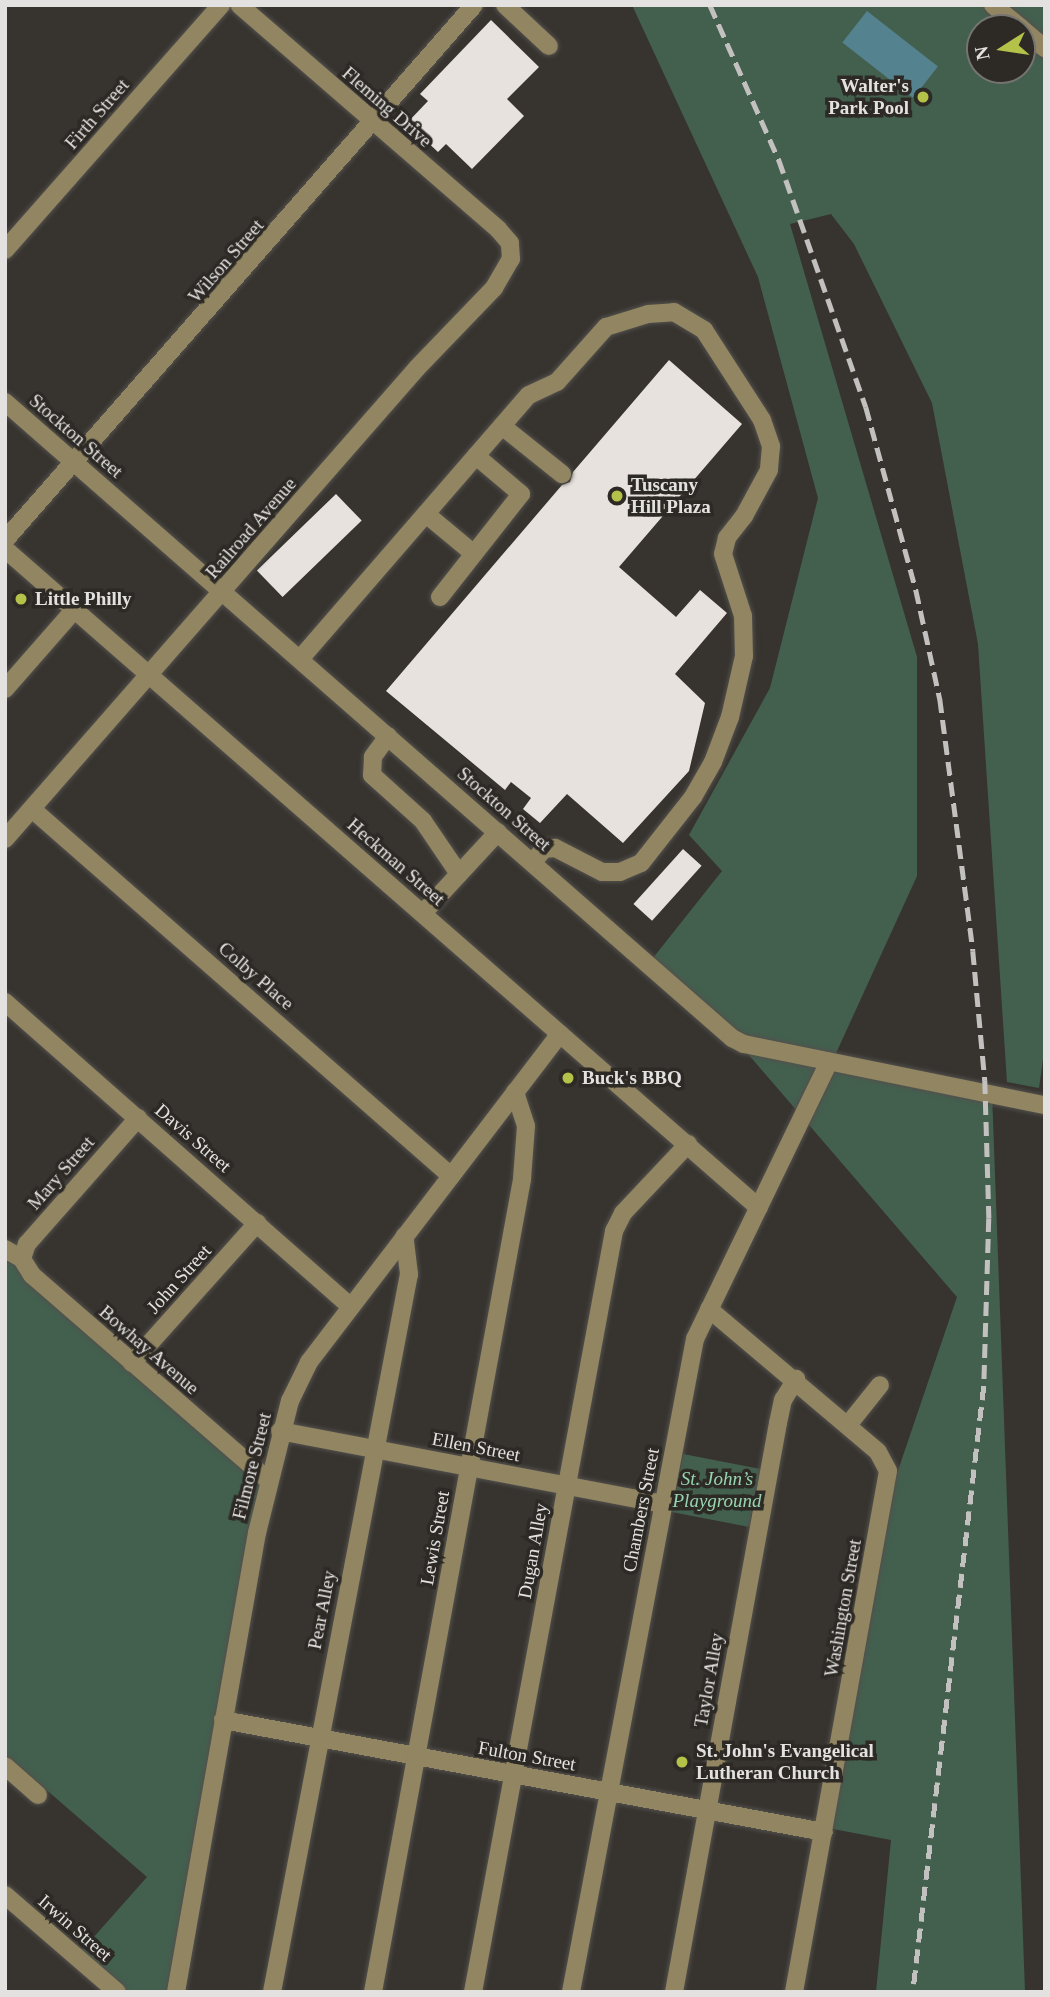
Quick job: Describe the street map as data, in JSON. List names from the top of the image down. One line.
{"streets":{"street":["Fleming Drive","Firth Street","Wilson Street","Stockton Street","Railroad Avenue","Heckman Street","Colby Place","Davis Street","Mary Street","John Street","Bowhay Avenue","Ellen Street","Filmore Street","Chambers Street","Lewis Street","Dugan Alley","Washington Street","Pear Alley","Taylor Alley","Fulton Street","Irwin Street"]},"crossings":[["Fleming Drive","Wilson Street"],["Fleming Drive","Railroad Avenue"],["Wilson Street","Stockton Street"],["Stockton Street","Railroad Avenue"],["Stockton Street","Chambers Street"],["Railroad Avenue","Heckman Street"],["Railroad Avenue","Colby Place"],["Heckman Street","Filmore Street"],["Heckman Street","Chambers Street"],["Heckman Street","Dugan Alley"],["Colby Place","Filmore Street"],["Davis Street","Mary Street"],["Davis Street","John Street"],["Davis Street","Filmore Street"],["Mary Street","Bowhay Avenue"],["John Street","Bowhay Avenue"],["Bowhay Avenue","Filmore Street"],["Ellen Street","Filmore Street"],["Ellen Street","Chambers Street"],["Ellen Street","Lewis Street"],["Ellen Street","Dugan Alley"],["Ellen Street","Pear Alley"],["Filmore Street","Lewis Street"],["Filmore Street","Pear Alley"],["Filmore Street","Fulton Street"],["Chambers Street","Washington Street"],["Chambers Street","Fulton Street"],["Lewis Street","Fulton Street"],["Dugan Alley","Fulton Street"],["Washington Street","Taylor Alley"],["Washington Street","Fulton Street"],["Pear Alley","Fulton Street"],["Taylor Alley","Fulton Street"]],"parks":["St. John’s Playground"],"places":["Walter's Park Pool","Tuscany Hill Plaza","Little Philly","Buck's BBQ","St. John's Evangelical Lutheran Church"],"north":"left"}
